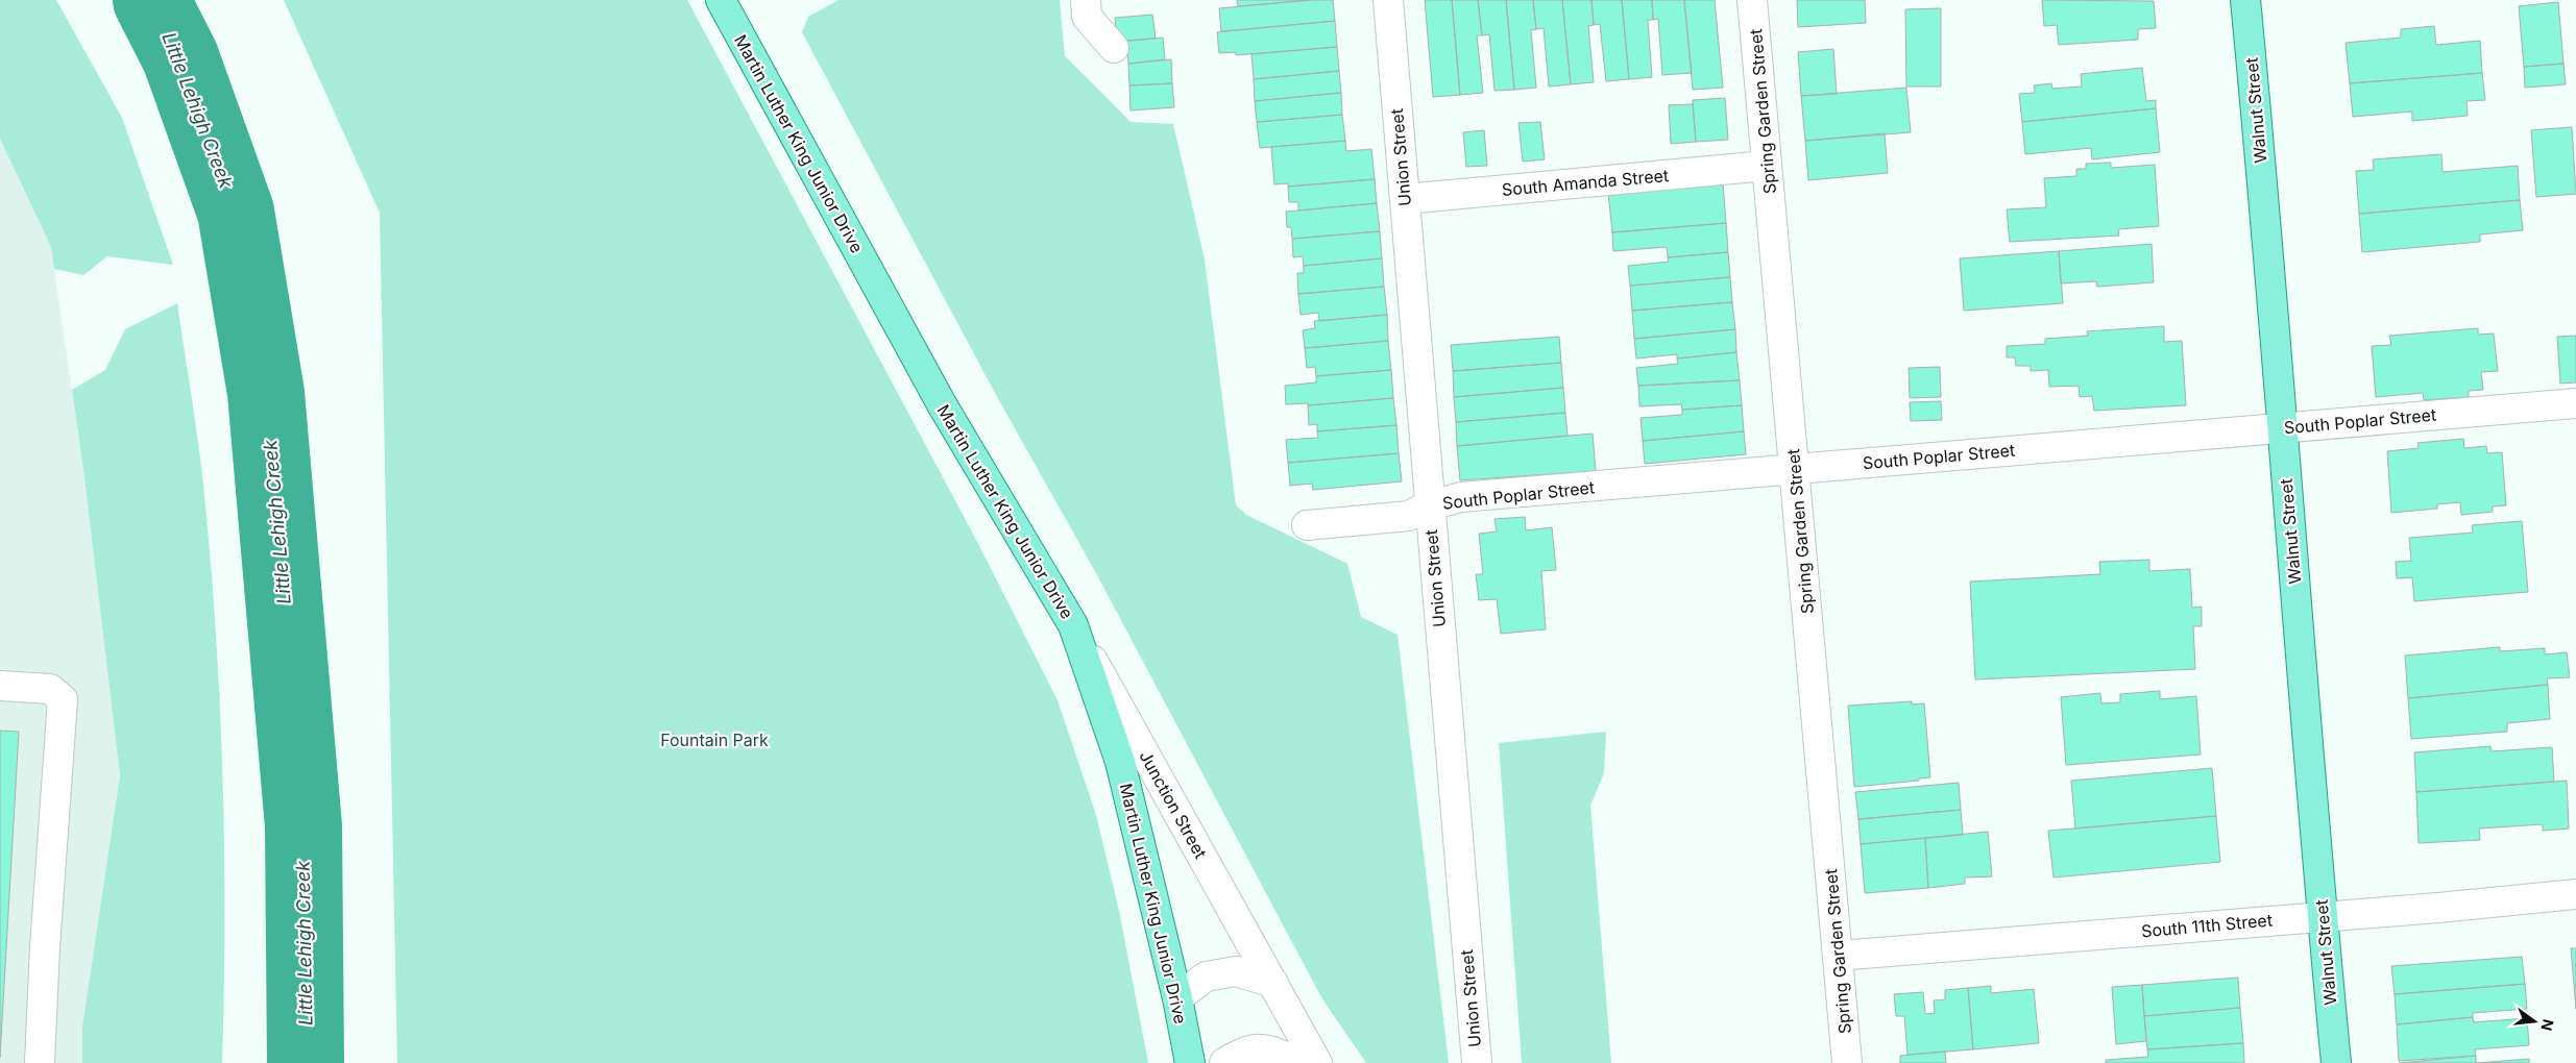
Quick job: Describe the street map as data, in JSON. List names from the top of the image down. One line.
{"streets":{"main road":["Walnut Street","Martin Luther King Junior Drive"],"street":["Spring Garden Street","Union Street","South Amanda Street","South Poplar Street","Junction Street","South 11th Street"]},"crossings":[["Walnut Street","South Poplar Street"],["Walnut Street","South 11th Street"],["Spring Garden Street","South Amanda Street"],["Spring Garden Street","South Poplar Street"],["Spring Garden Street","South 11th Street"],["Martin Luther King Junior Drive","Junction Street"],["Union Street","South Amanda Street"],["Union Street","South Poplar Street"]],"water":["Little Lehigh Creek"],"parks":["Fountain Park"],"north":"right"}
